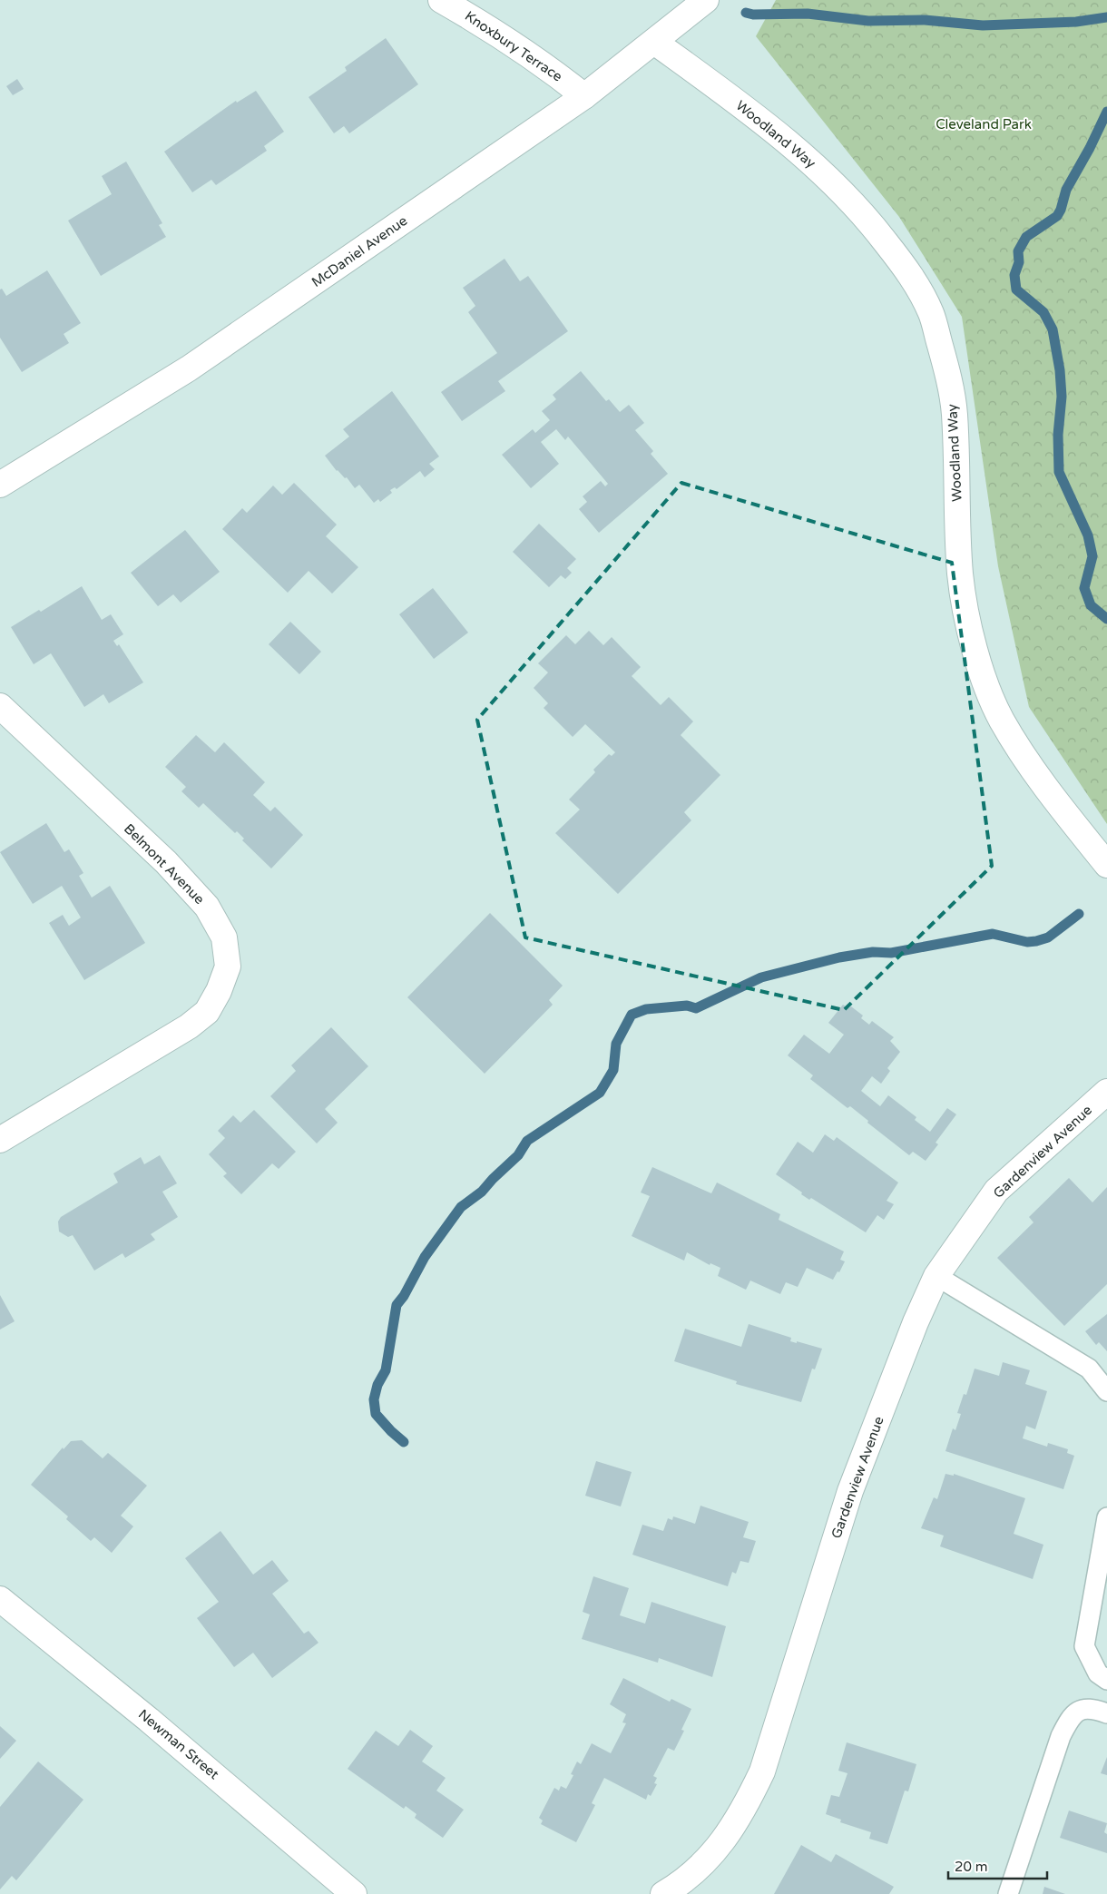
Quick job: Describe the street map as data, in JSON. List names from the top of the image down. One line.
{"streets":{"street":["Knoxbury Terrace","Woodland Way","McDaniel Avenue","Belmont Avenue","Gardenview Avenue","Newman Street"]},"crossings":[["Knoxbury Terrace","McDaniel Avenue"],["Woodland Way","McDaniel Avenue"]],"parks":["Cleveland Park"],"scale_bar":"20 m"}
